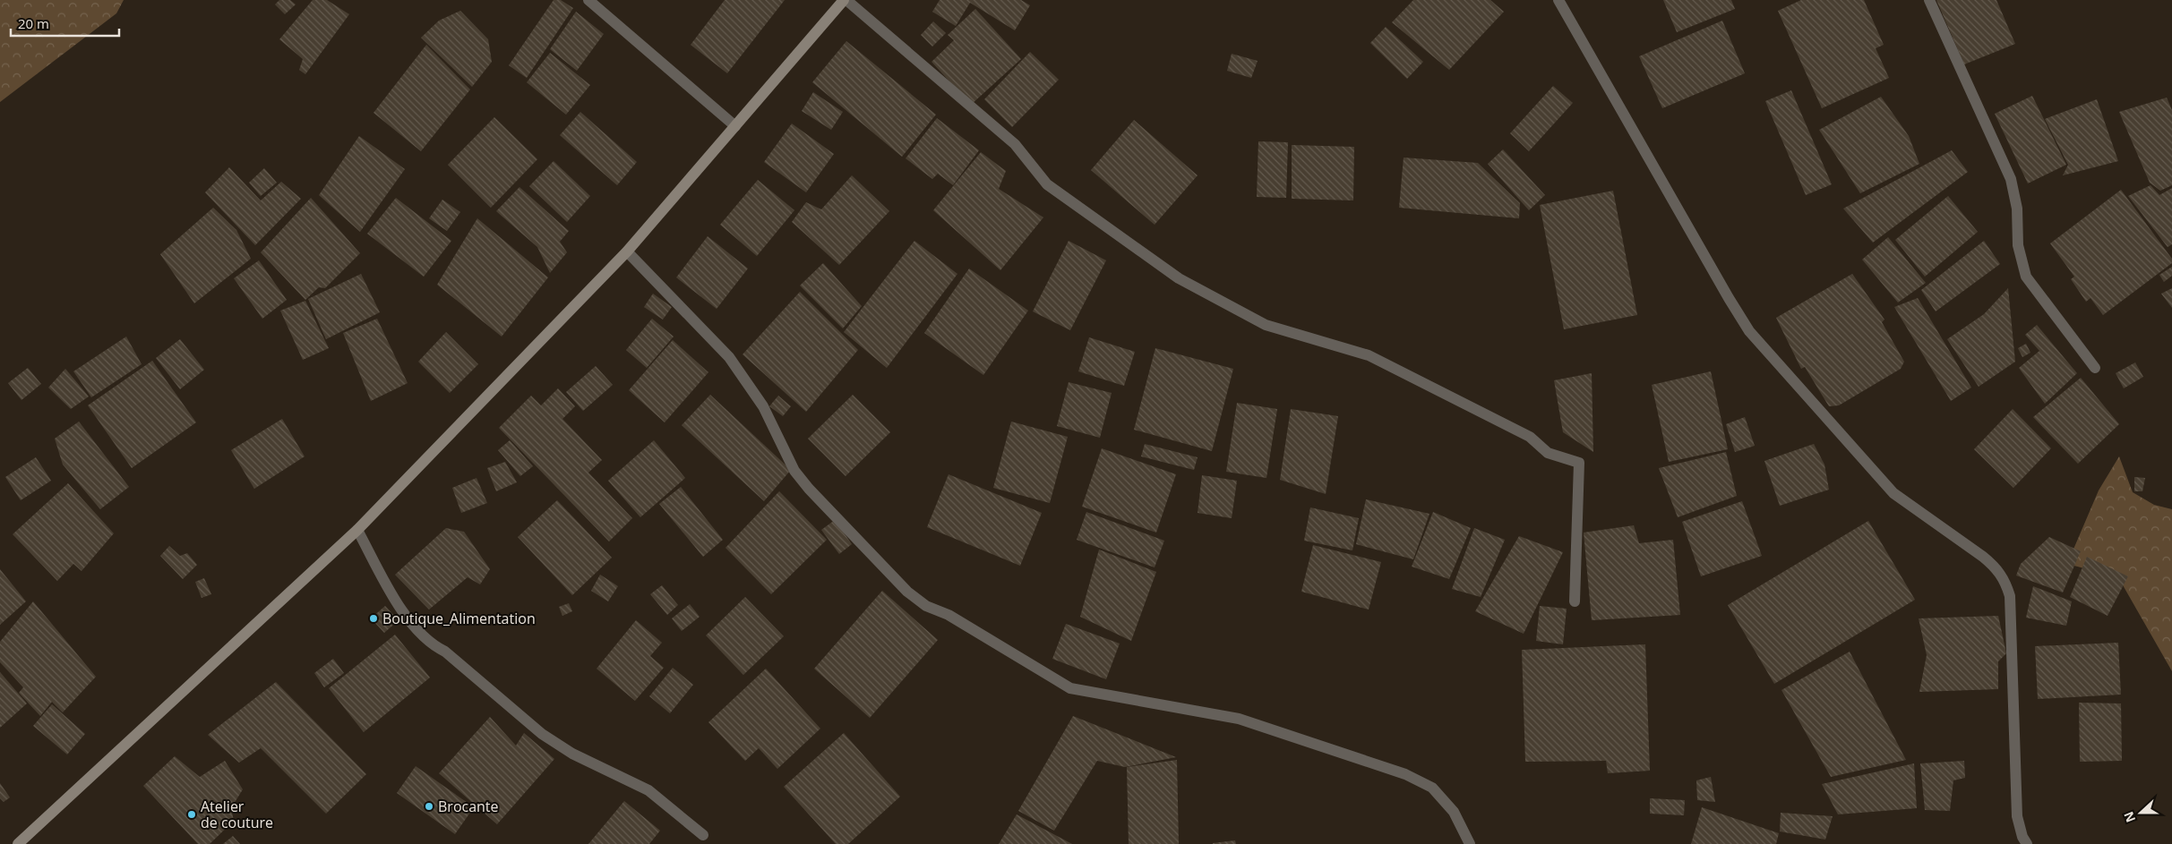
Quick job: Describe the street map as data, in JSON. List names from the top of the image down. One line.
{"places":["Boutique_Alimentation","Brocante","Atelier de couture"],"scale_bar":"20 m","north":"left"}
